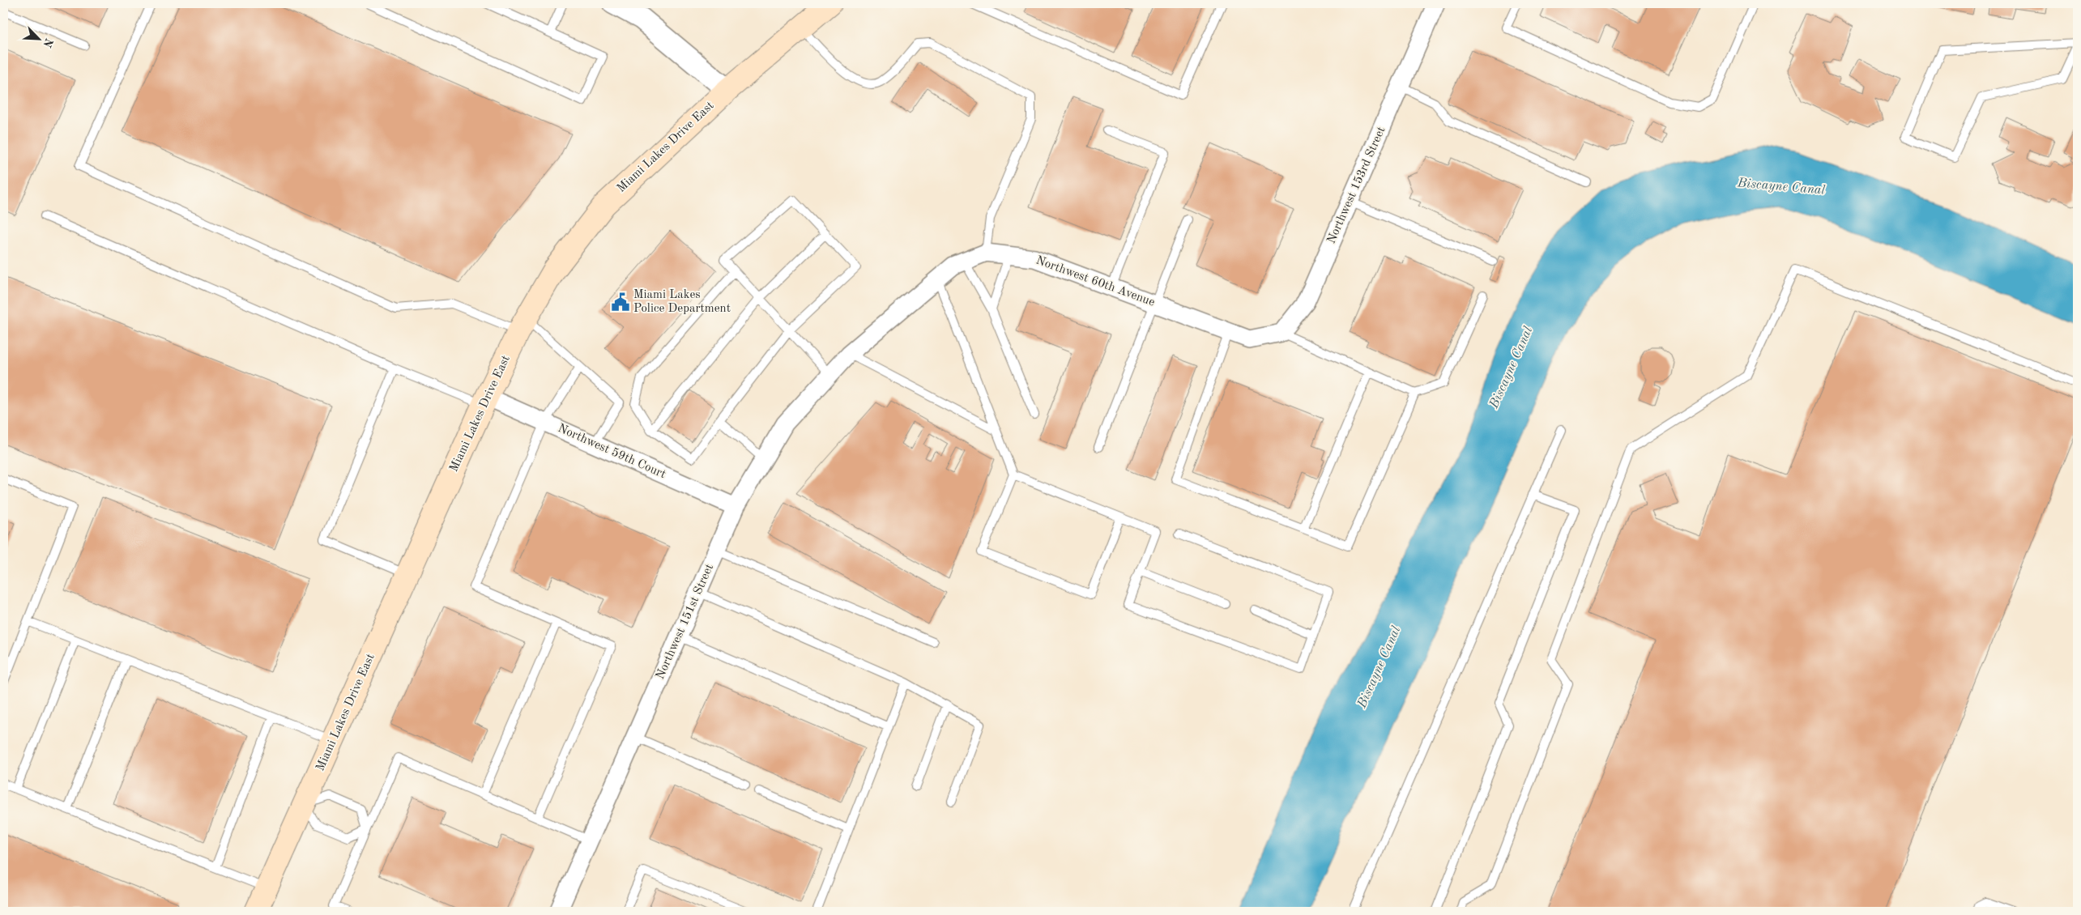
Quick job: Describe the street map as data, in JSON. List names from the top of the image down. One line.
{"streets":{"main road":["Miami Lakes Drive East"],"street":["Northwest 153rd Street","Northwest 60th Avenue","Northwest 59th Court","Northwest 151st Street"]},"crossings":[["Miami Lakes Drive East","Northwest 59th Court"],["Northwest 153rd Street","Northwest 60th Avenue"],["Northwest 59th Court","Northwest 151st Street"]],"water":["Biscayne Canal"],"places":{"public building":["Miami Lakes Police Department"]},"north":"bottom right"}
